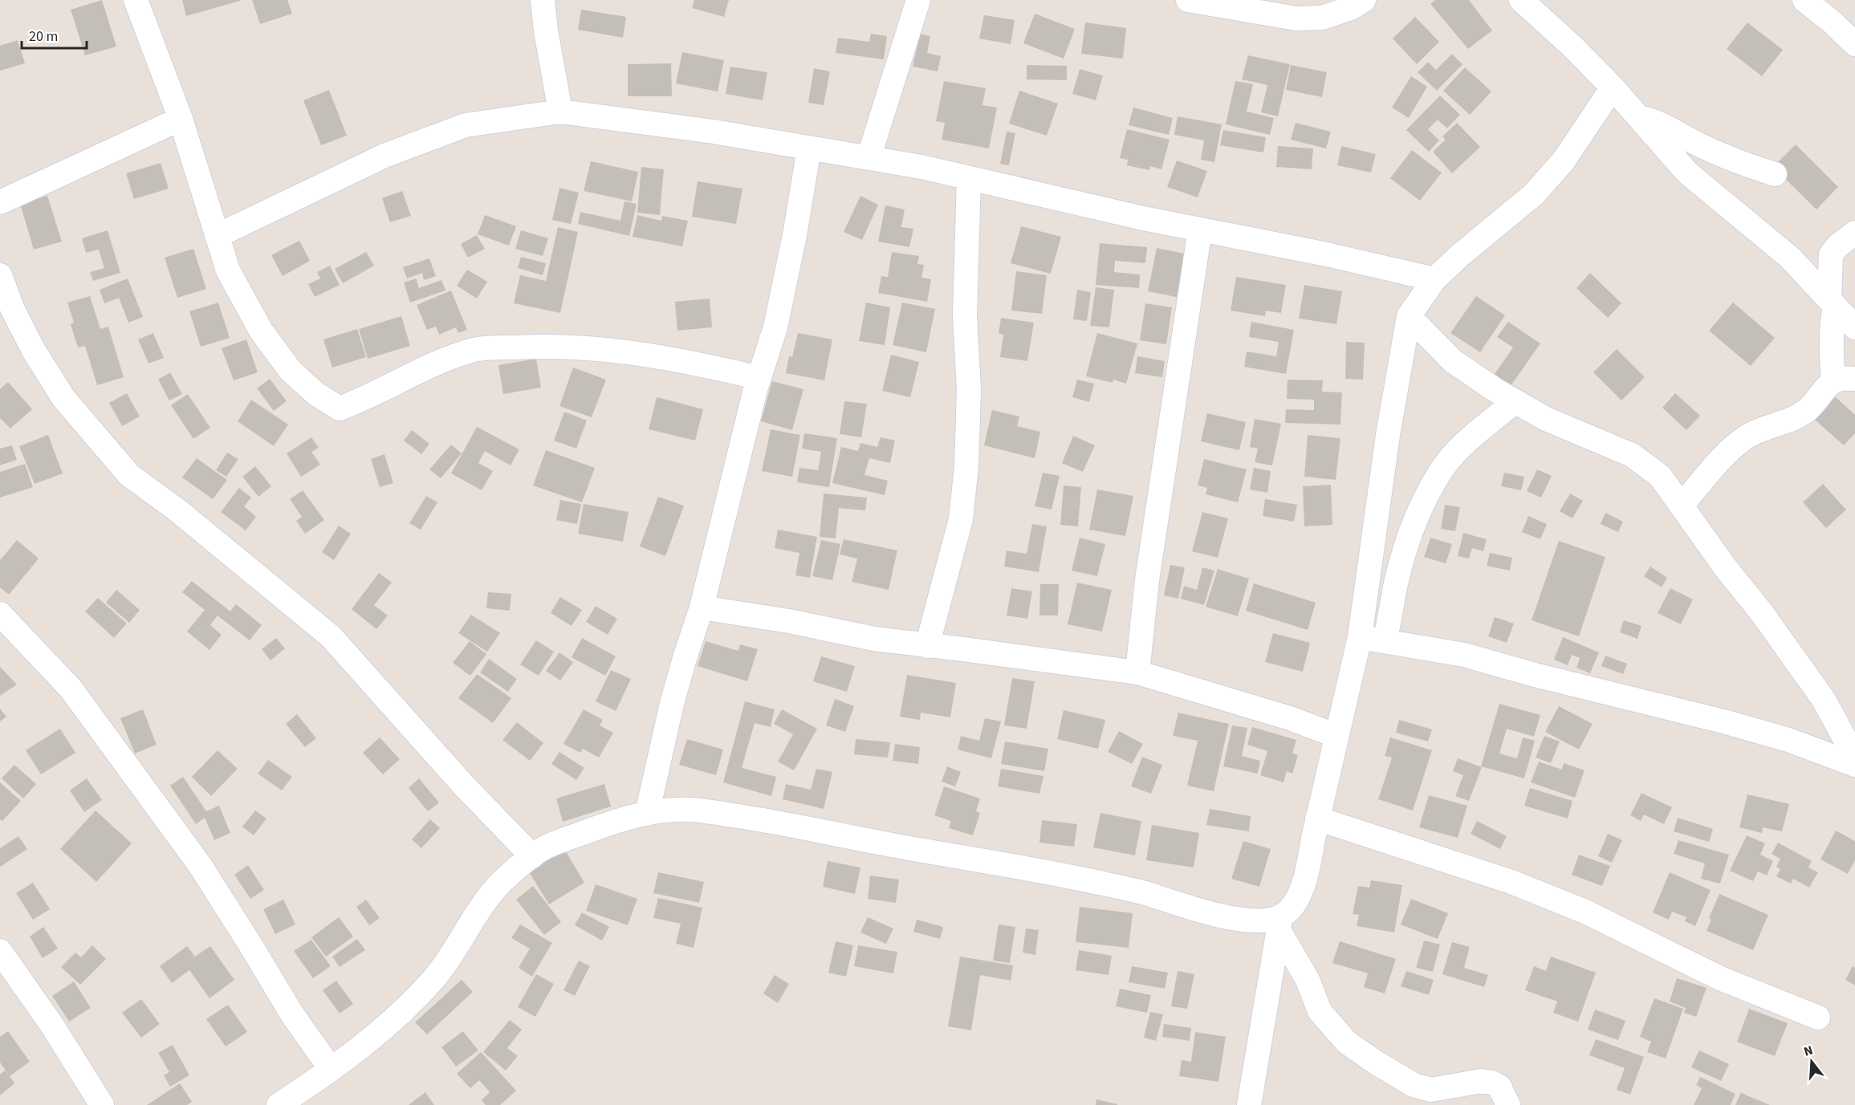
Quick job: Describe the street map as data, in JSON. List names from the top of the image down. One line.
{"scale_bar":"20 m","north":"top"}
